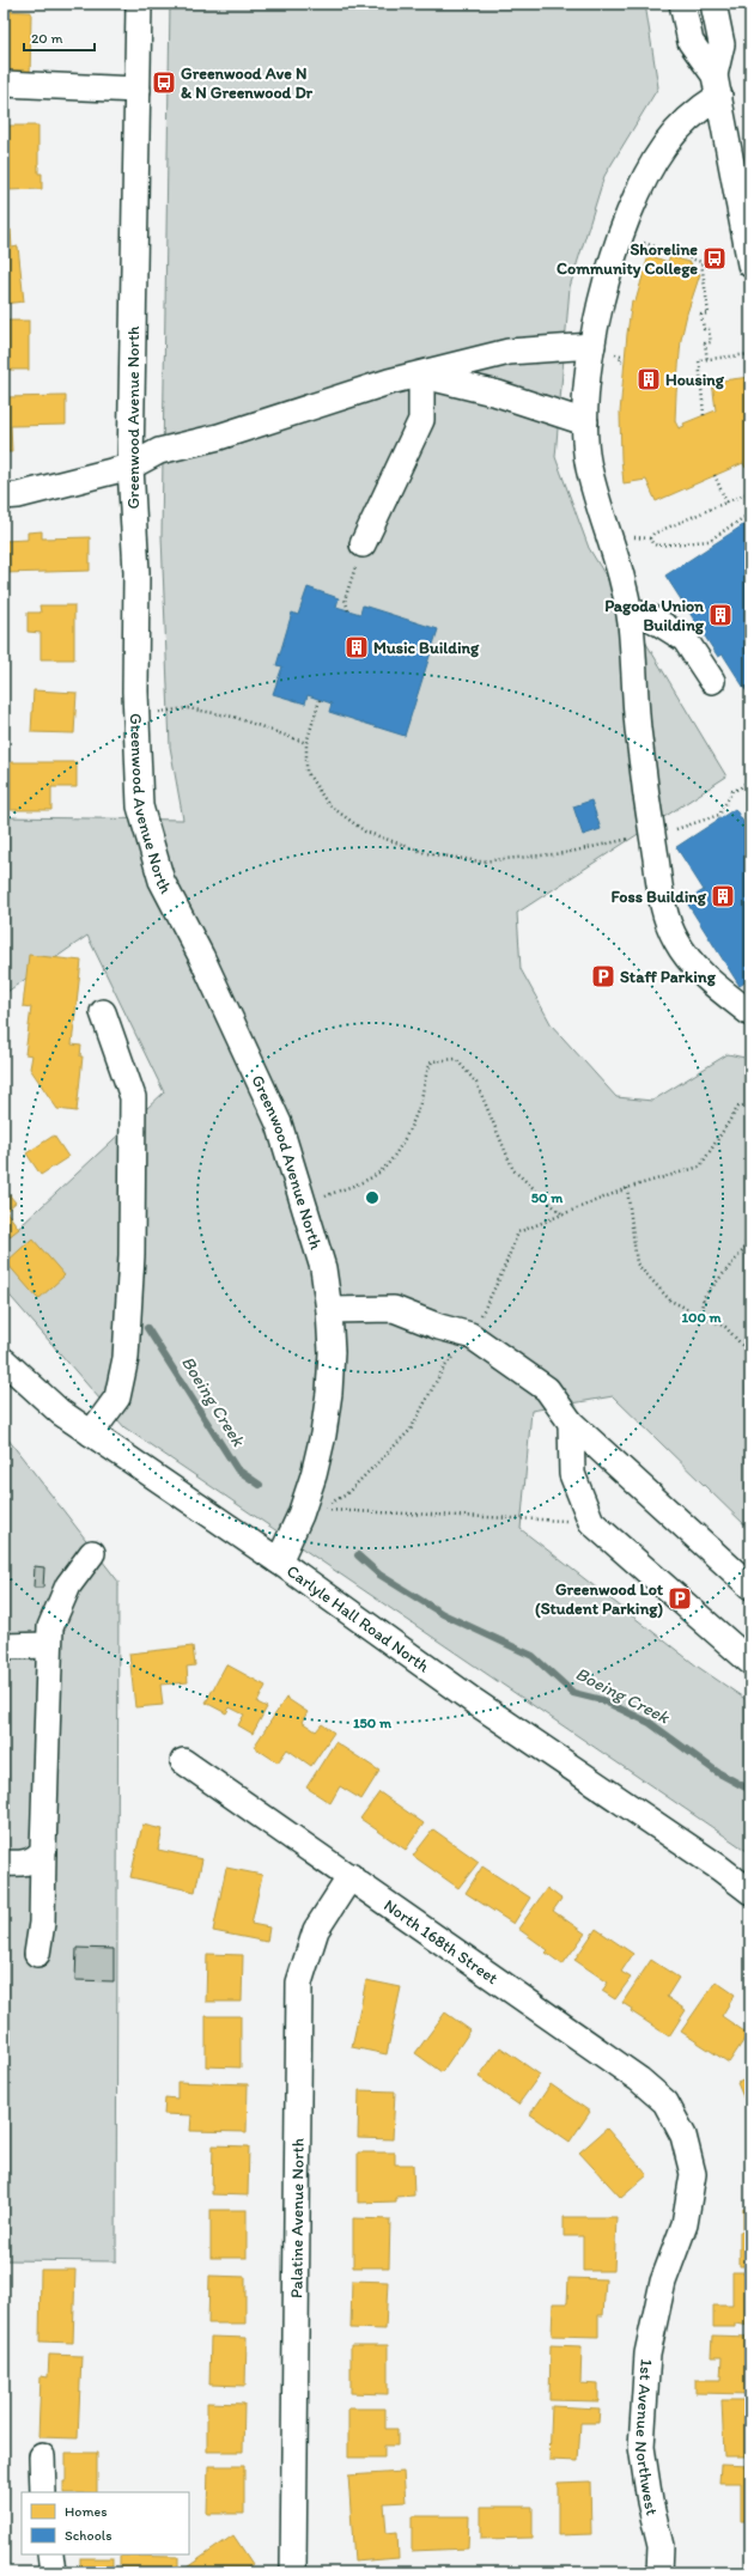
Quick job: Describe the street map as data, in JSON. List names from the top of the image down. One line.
{"streets":{"street":["Greenwood Avenue North","Carlyle Hall Road North","North 168th Street","Palatine Avenue North","1st Avenue Northwest"]},"crossings":[["Greenwood Avenue North","Carlyle Hall Road North"],["North 168th Street","Palatine Avenue North"],["North 168th Street","1st Avenue Northwest"]],"water":["Boeing Creek"],"places":{"bus stop":["Greenwood Ave N & N Greenwood Dr","Shoreline Community College"],"building":["Housing","Pagoda Union Building","Music Building","Foss Building"],"parking":["Staff Parking","Greenwood Lot (Student Parking)"]},"legend":["Homes","Schools"],"scale_bar":"20 m","rings":["50 m","100 m","150 m"]}
